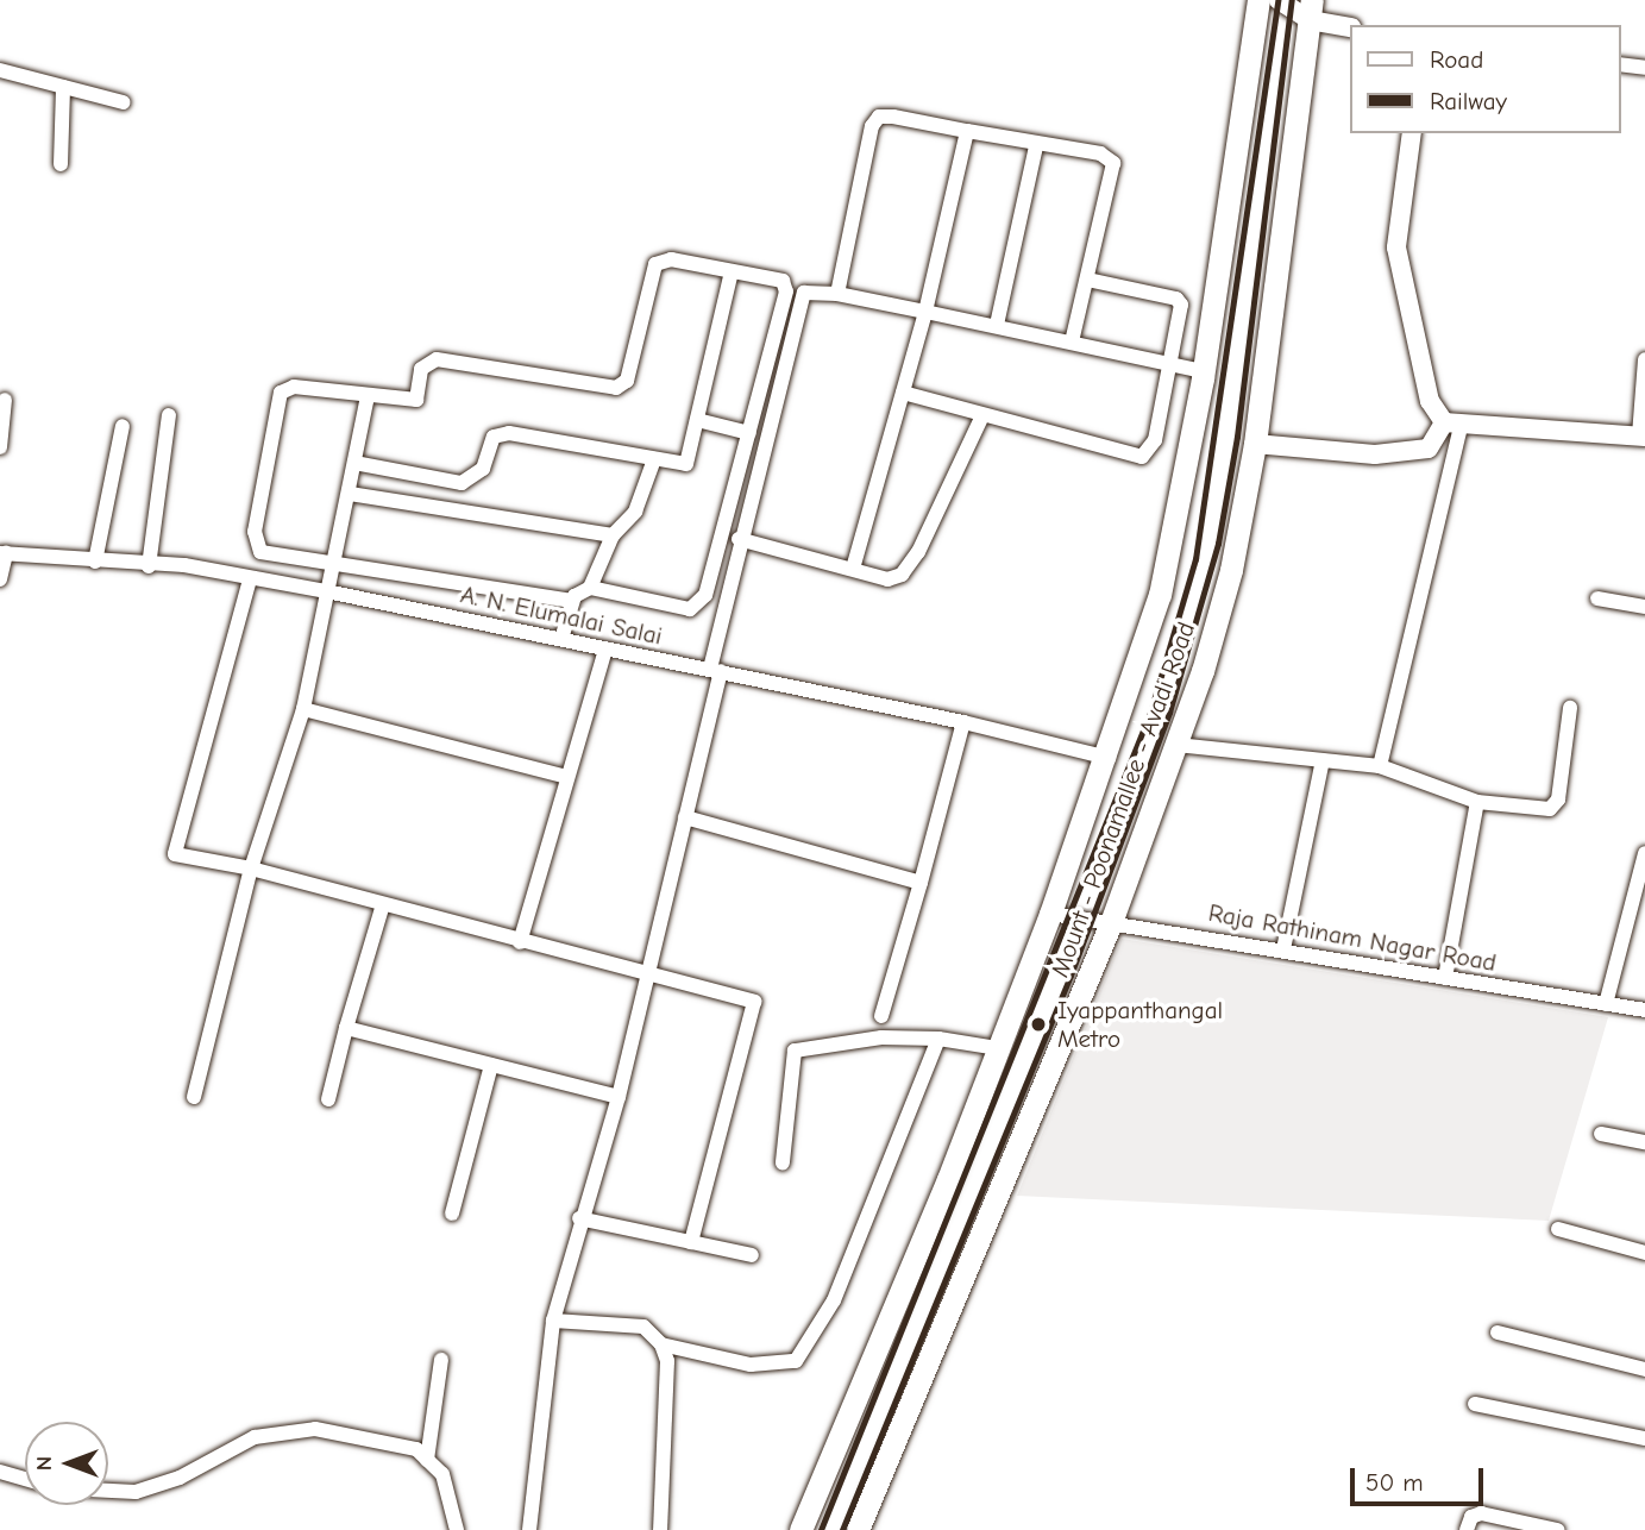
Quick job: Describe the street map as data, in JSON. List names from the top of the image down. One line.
{"streets":{"main road":["Mount - Poonamallee - Avadi Road"],"street":["A. N. Elumalai Salai","Raja Rathinam Nagar Road"]},"crossings":[["A. N. Elumalai Salai","Mount - Poonamallee - Avadi Road"],["Mount - Poonamallee - Avadi Road","Raja Rathinam Nagar Road"]],"places":["Iyappanthangal Metro"],"legend":["Road","Railway"],"scale_bar":"50 m","north":"left"}
